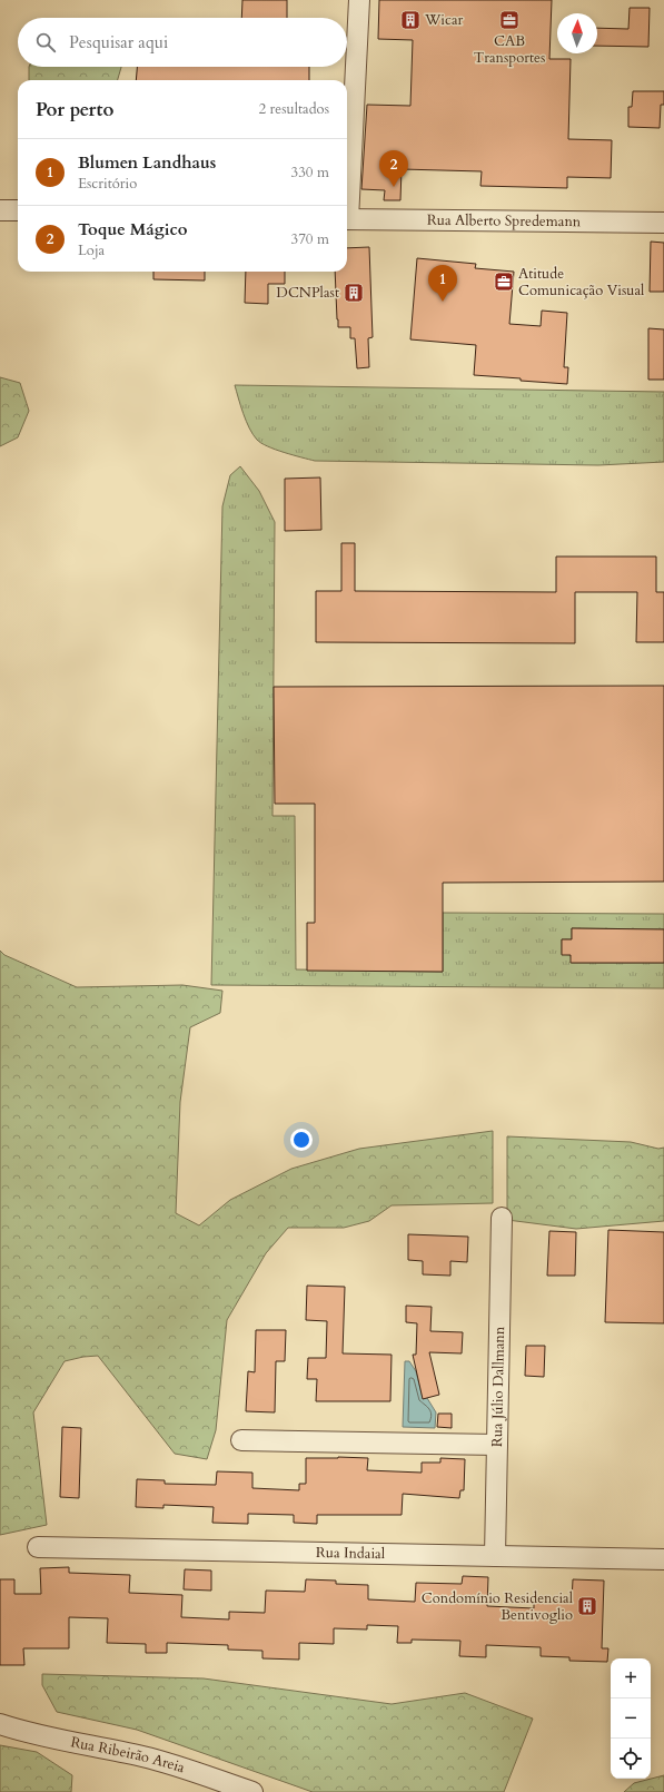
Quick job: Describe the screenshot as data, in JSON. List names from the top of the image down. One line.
{"streets":{"street":["Rua Alberto Spredemann","Rua Júlio Dallmann","Rua Indaial","Rua Ribeirão Areia"]},"crossings":[["Rua Júlio Dallmann","Rua Indaial"]],"places":{"building":["Wicar","DCNPlast","Condomínio Residencial Bentivoglio"],"office":["CAB Transportes","Atitude Comunicação Visual"]},"north":"top","page":{"search":"Pesquisar aqui","heading":["Por perto","2 resultados"],"list":[{"mark":"1","name":"Blumen Landhaus","note":"Escritório","value":"330 m"},{"mark":"2","name":"Toque Mágico","note":"Loja","value":"370 m"}],"pins":["2","1"],"map_buttons":["+","−"]}}
